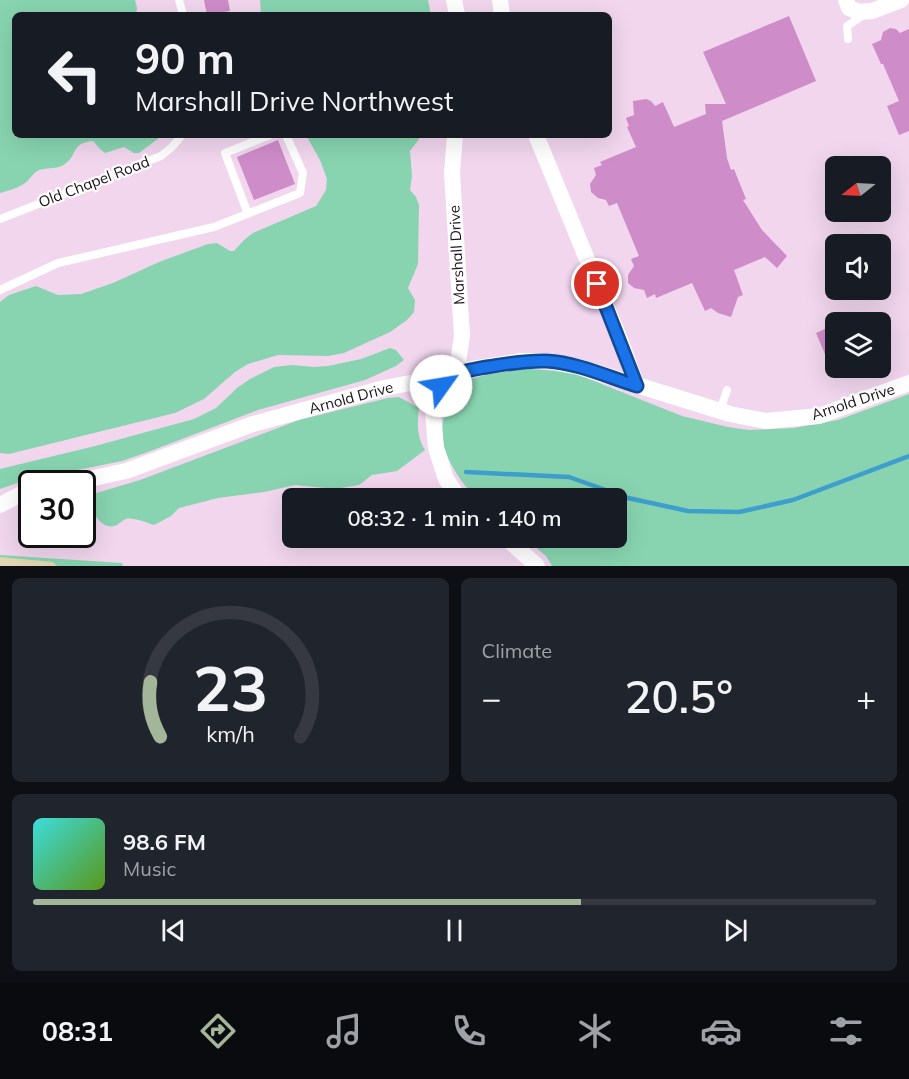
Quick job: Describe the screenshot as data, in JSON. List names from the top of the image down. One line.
{"streets":{"street":["Marshall Drive","Arnold Drive"],"lane":["Old Chapel Road"]},"crossings":[["Marshall Drive","Arnold Drive"]],"north":"left","page":{"turn":["90 m","Marshall Drive Northwest"],"limit":"30","trip":"08:32 · 1 min · 140 m","tile":"Climate","heat":["−","20.5°","+"],"song":["98.6 FM","Music"],"tabs":"08:31","gauge":["23","km/h"]}}
